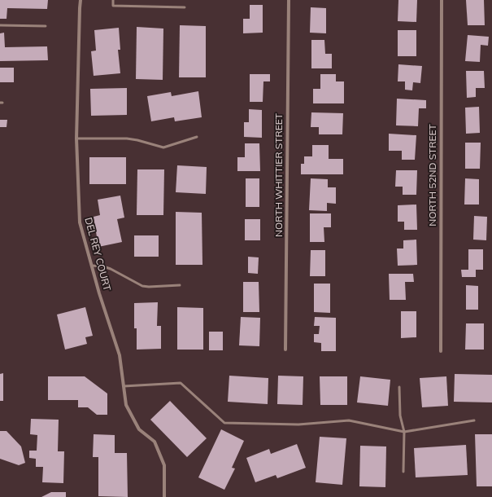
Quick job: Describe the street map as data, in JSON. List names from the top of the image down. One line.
{"streets":{"street":["NORTH WHITTIER STREET","NORTH 52ND STREET","DEL REY COURT"]}}
